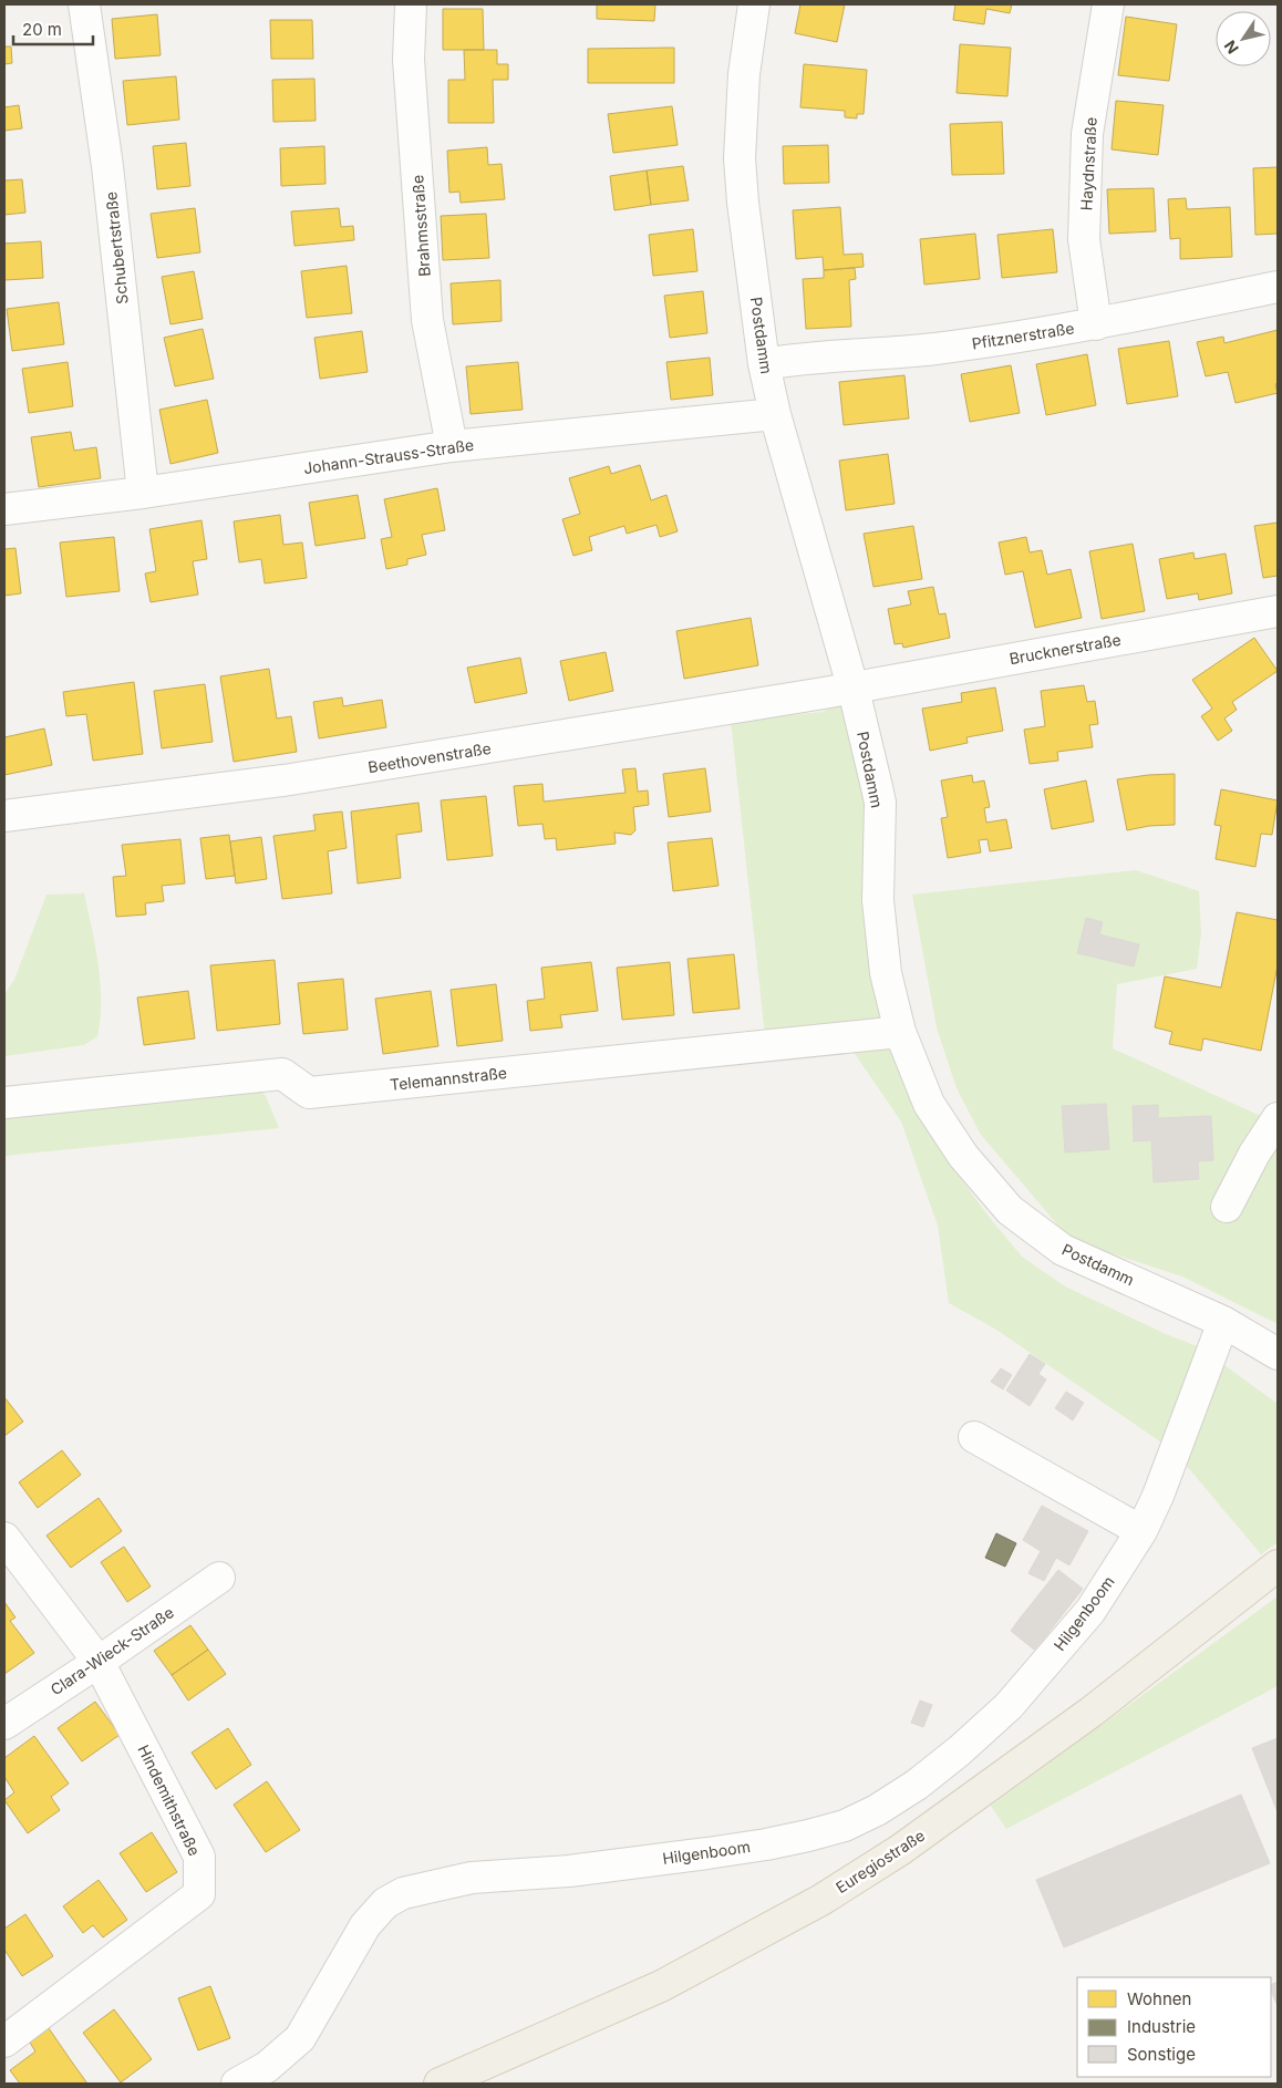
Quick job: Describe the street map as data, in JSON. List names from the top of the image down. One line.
{"streets":{"main road":["Euregiostraße"],"street":["Haydnstraße","Brahmsstraße","Schubertstraße","Postdamm","Pfitznerstraße","Johann-Strauss-Straße","Brucknerstraße","Beethovenstraße","Telemannstraße","Hilgenboom","Clara-Wieck-Straße","Hindemithstraße"]},"crossings":[["Haydnstraße","Pfitznerstraße"],["Brahmsstraße","Johann-Strauss-Straße"],["Schubertstraße","Johann-Strauss-Straße"],["Postdamm","Pfitznerstraße"],["Postdamm","Johann-Strauss-Straße"],["Postdamm","Brucknerstraße"],["Postdamm","Beethovenstraße"],["Postdamm","Telemannstraße"],["Postdamm","Hilgenboom"],["Brucknerstraße","Beethovenstraße"],["Clara-Wieck-Straße","Hindemithstraße"]],"legend":["Wohnen","Industrie","Sonstige"],"scale_bar":"20 m","north":"bottom left"}
